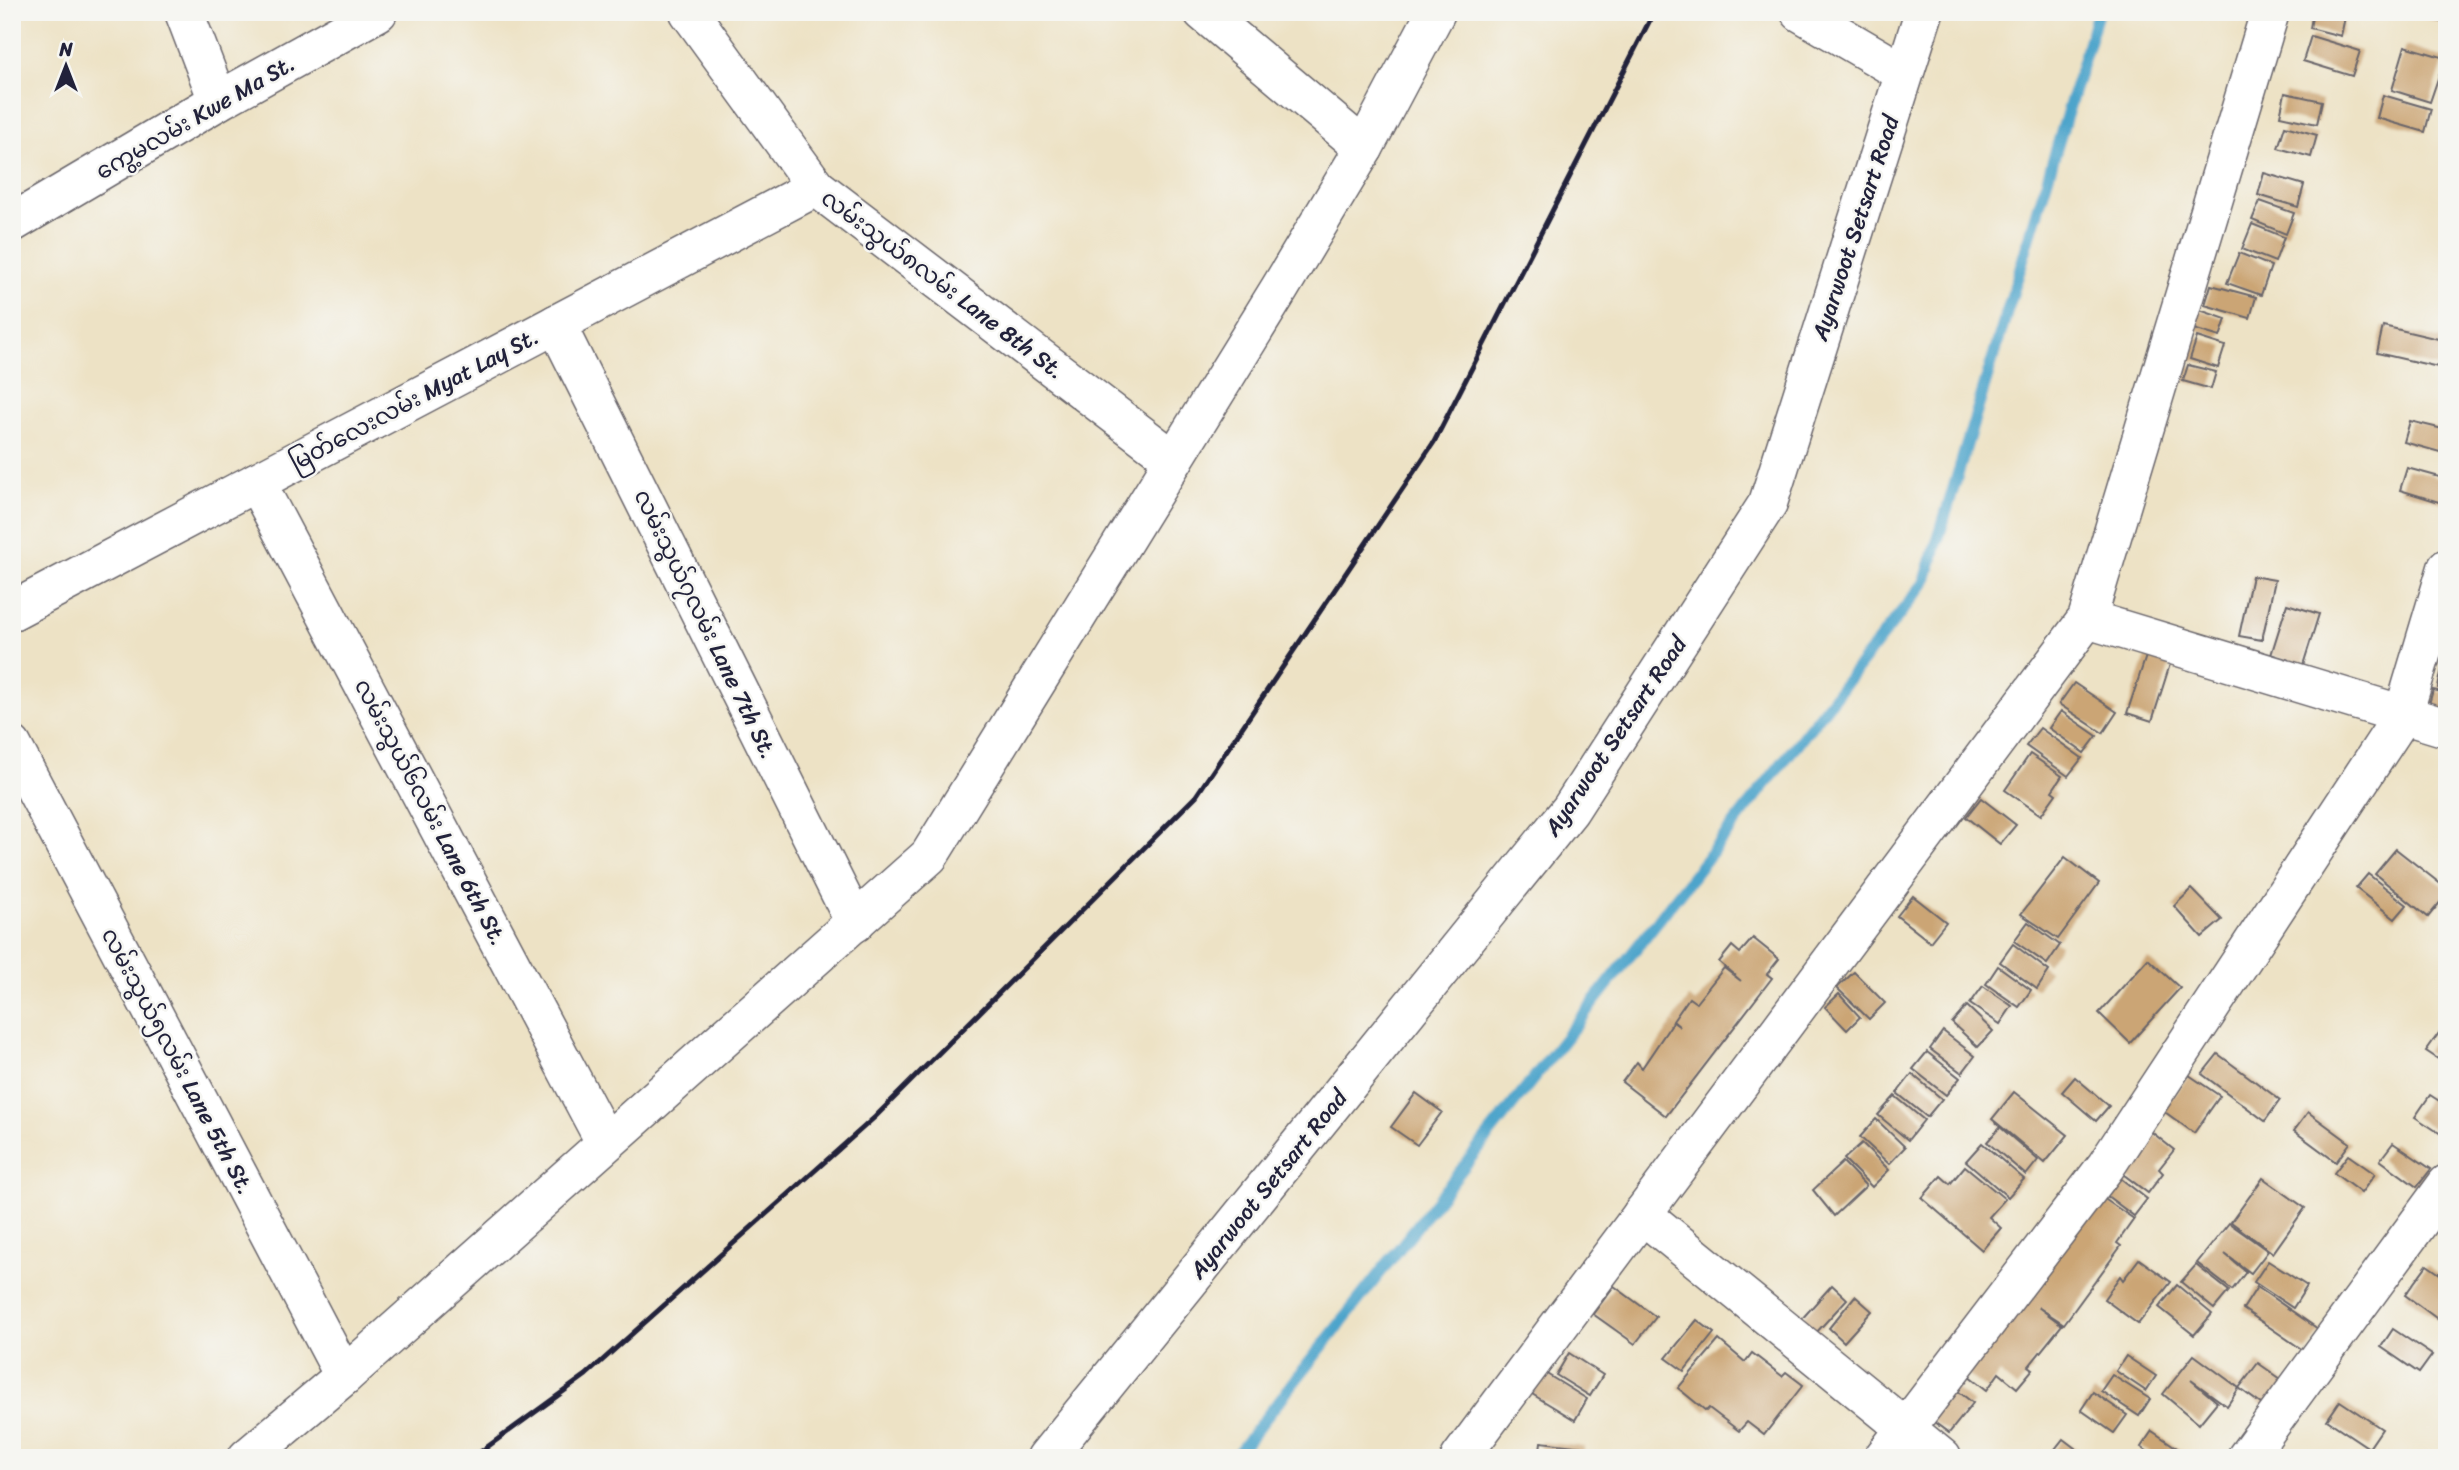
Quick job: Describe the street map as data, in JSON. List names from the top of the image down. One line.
{"streets":{"street":["ကွေ့မလမ်း Kwe Ma St.","Ayarwoot Setsart Road","လမ်းသွယ်၈လမ်း Lane 8th St.","မြတ်လေးလမ်း Myat Lay St.","လမ်းသွယ်၇လမ်း Lane 7th St.","လမ်းသွယ်၆လမ်း Lane 6th St.","လမ်းသွယ်၅လမ်း Lane 5th St."]},"crossings":[["လမ်းသွယ်၈လမ်း Lane 8th St.","မြတ်လေးလမ်း Myat Lay St."],["မြတ်လေးလမ်း Myat Lay St.","လမ်းသွယ်၇လမ်း Lane 7th St."],["မြတ်လေးလမ်း Myat Lay St.","လမ်းသွယ်၆လမ်း Lane 6th St."]],"north":"top"}
